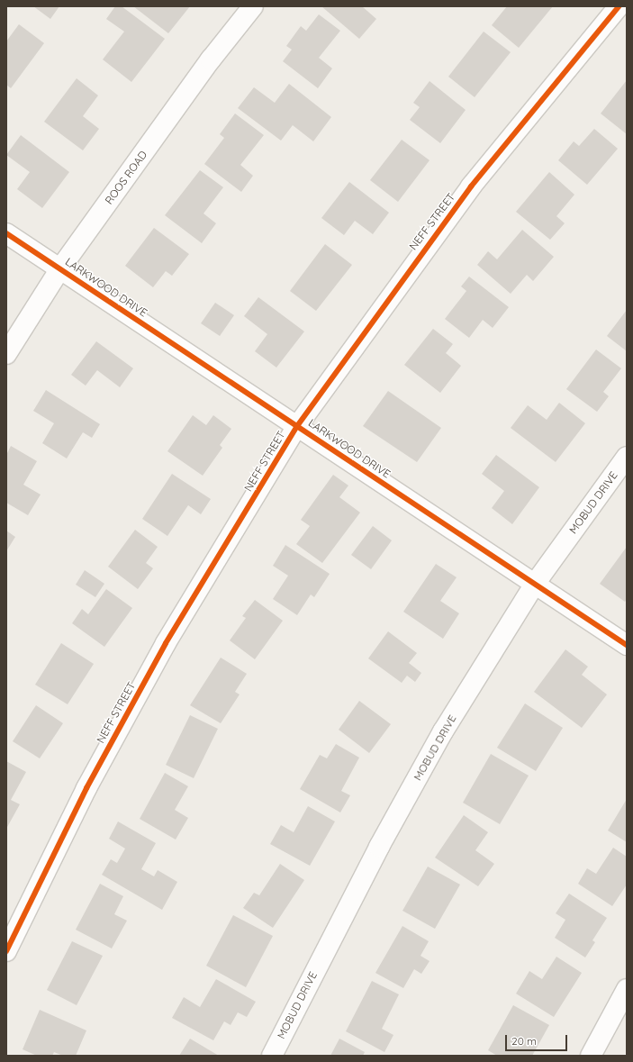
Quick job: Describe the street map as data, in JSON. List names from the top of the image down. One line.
{"streets":{"street":["ROOS ROAD","NEFF STREET","LARKWOOD DRIVE","MOBUD DRIVE"]},"crossings":[["ROOS ROAD","LARKWOOD DRIVE"],["NEFF STREET","LARKWOOD DRIVE"],["LARKWOOD DRIVE","MOBUD DRIVE"]],"scale_bar":"20 m"}
